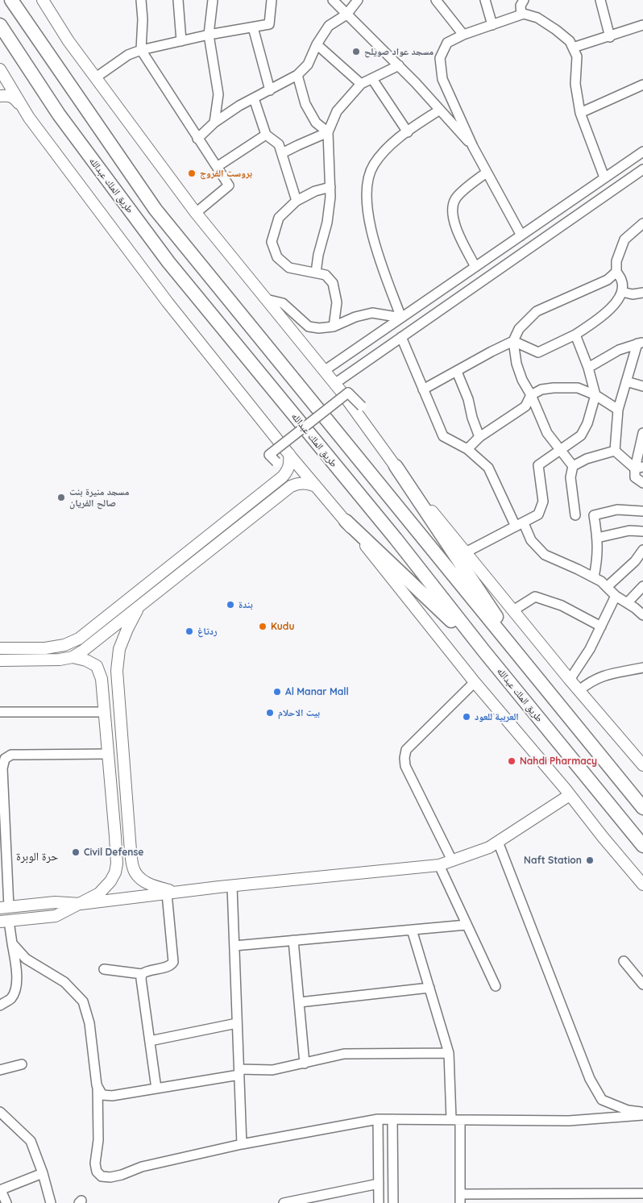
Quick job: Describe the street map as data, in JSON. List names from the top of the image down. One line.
{"streets":{"highway":["طريق الملك عبدالله"]},"districts":["حرة الوبرة"],"places":["مسجد عواد صويلح","بروست الفروج","مسجد منيرة بنت صالح الفريان","بندة","Kudu","ردتاغ","Al Manar Mall","بيت الاحلام","العربية للعود","Nahdi Pharmacy","Civil Defense","Naft Station"]}
